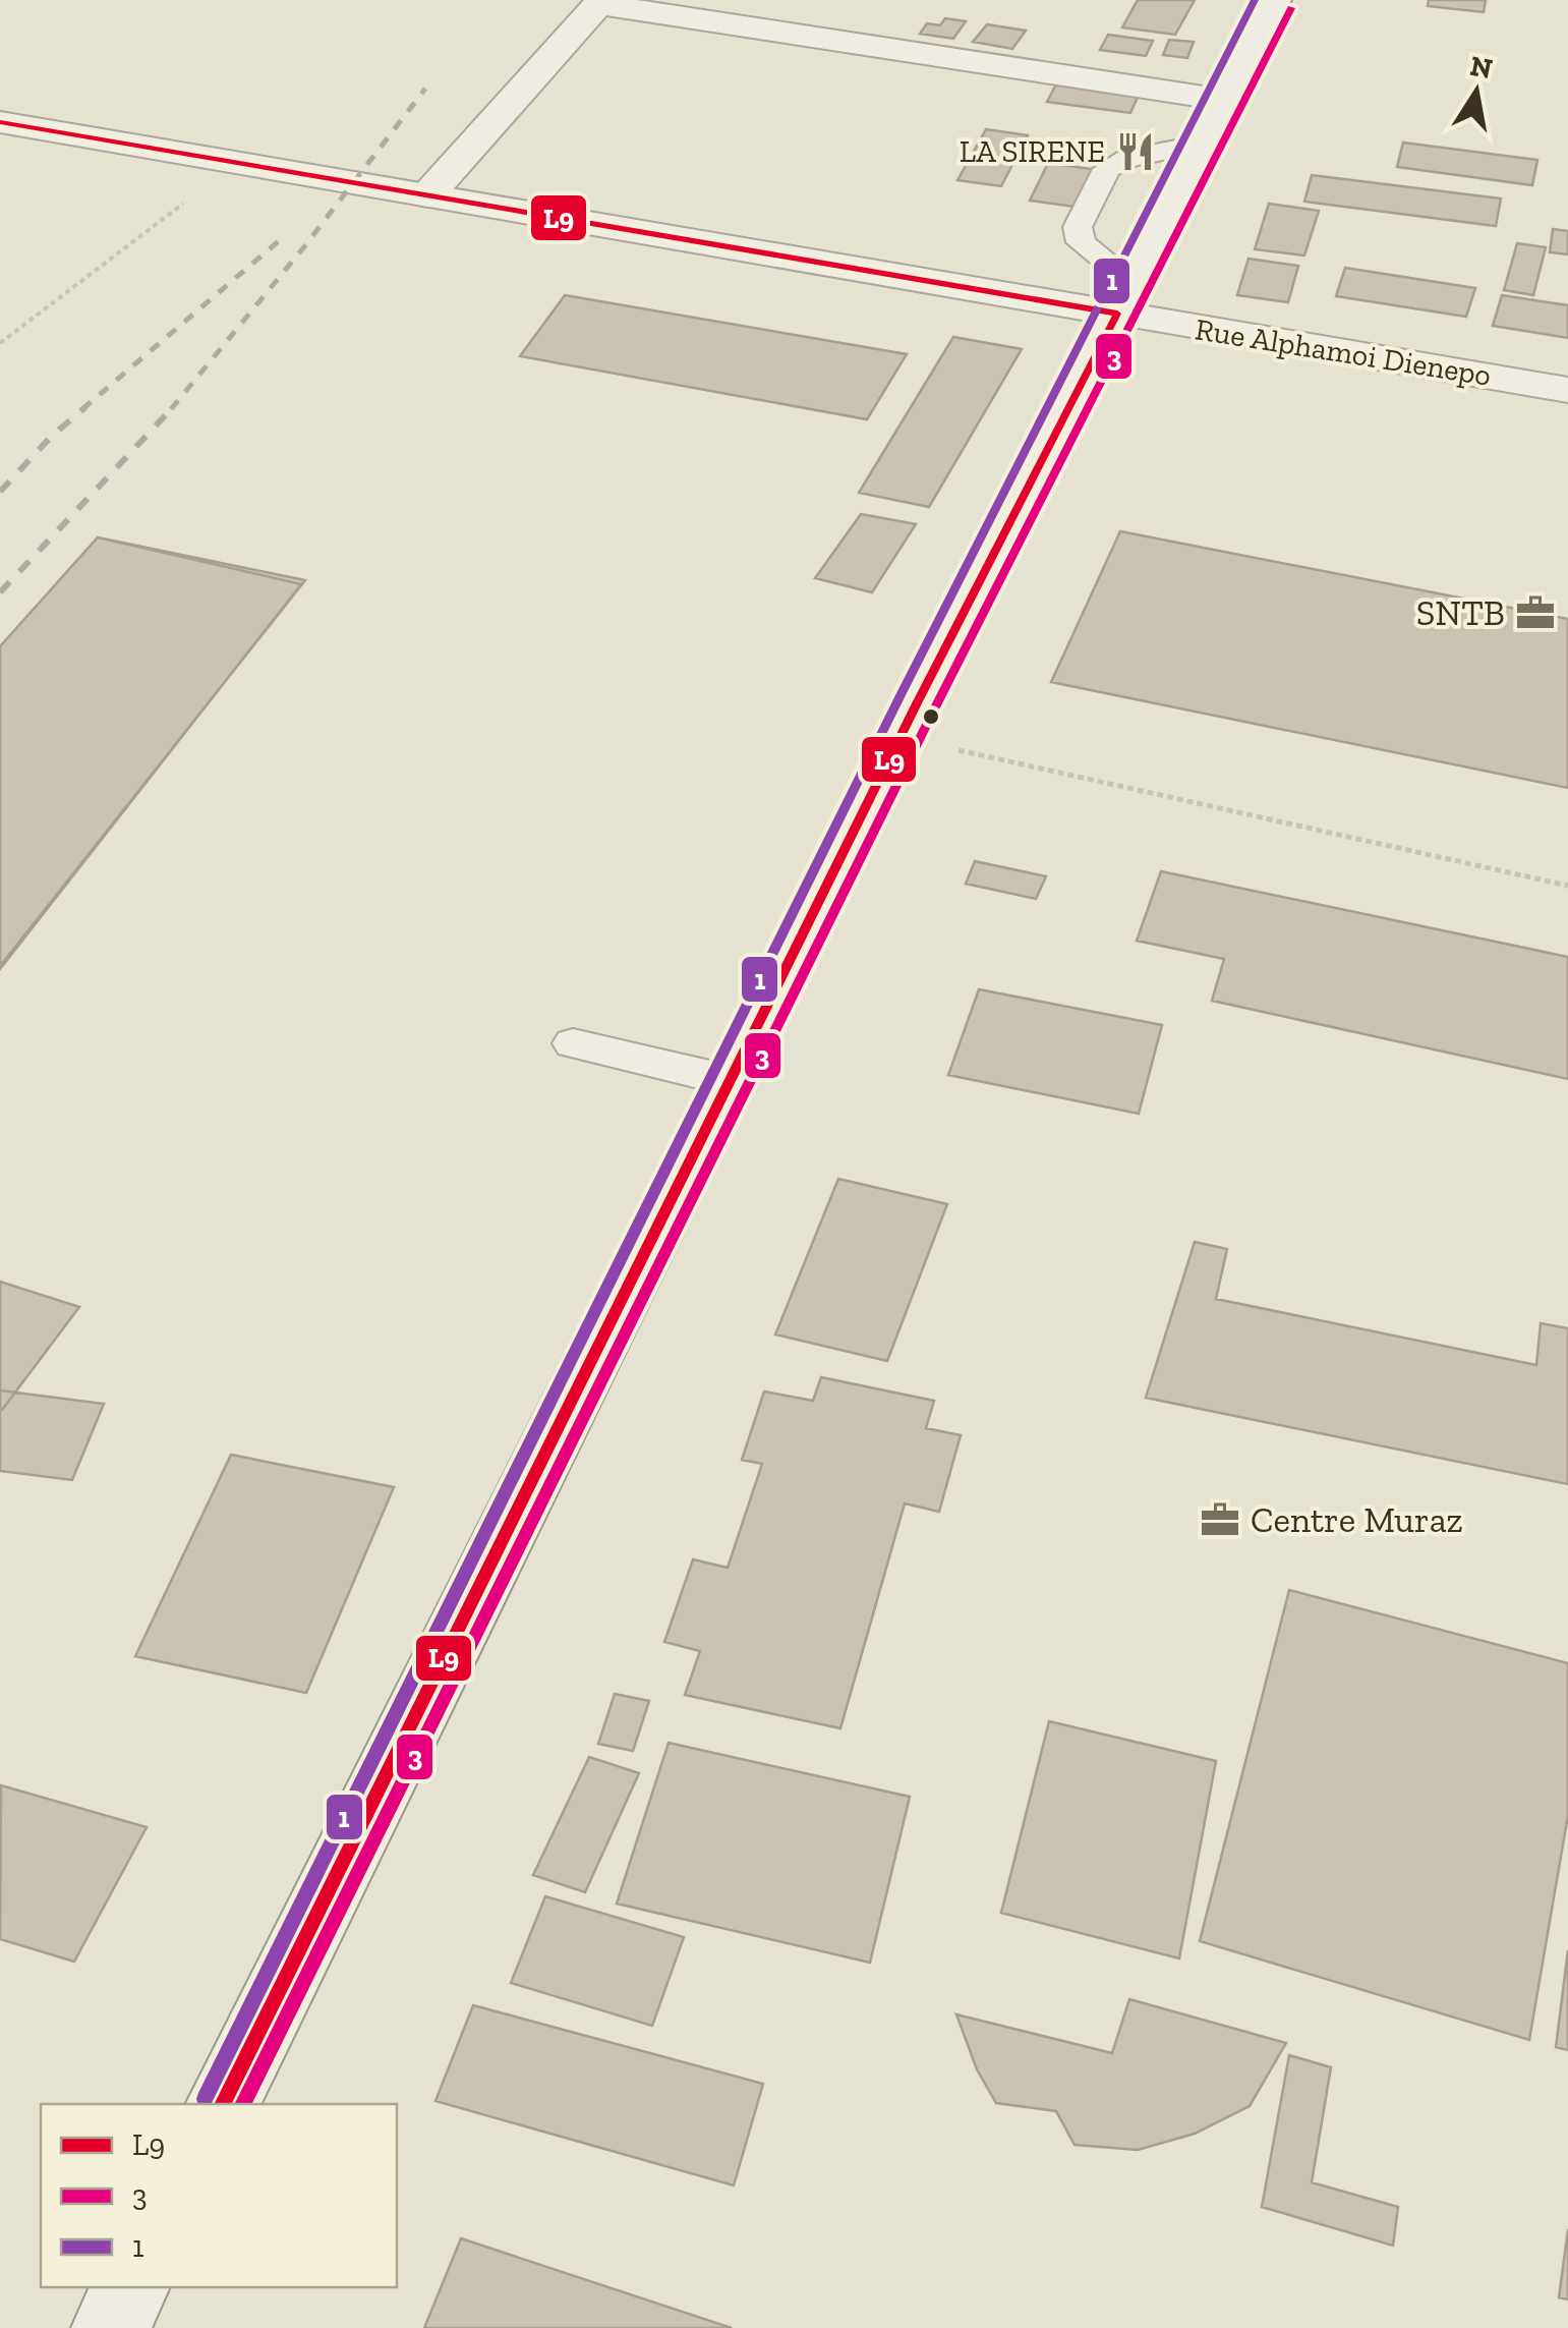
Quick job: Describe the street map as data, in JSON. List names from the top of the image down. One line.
{"streets":{"street":["Rue Alphamoi Dienepo"]},"places":{"restaurant":["LA SIRENE"],"office":["SNTB","Centre Muraz"]},"lines":["transit line 1","transit line 3","transit line L9"],"legend":["L9","3","1"],"north":"top"}
